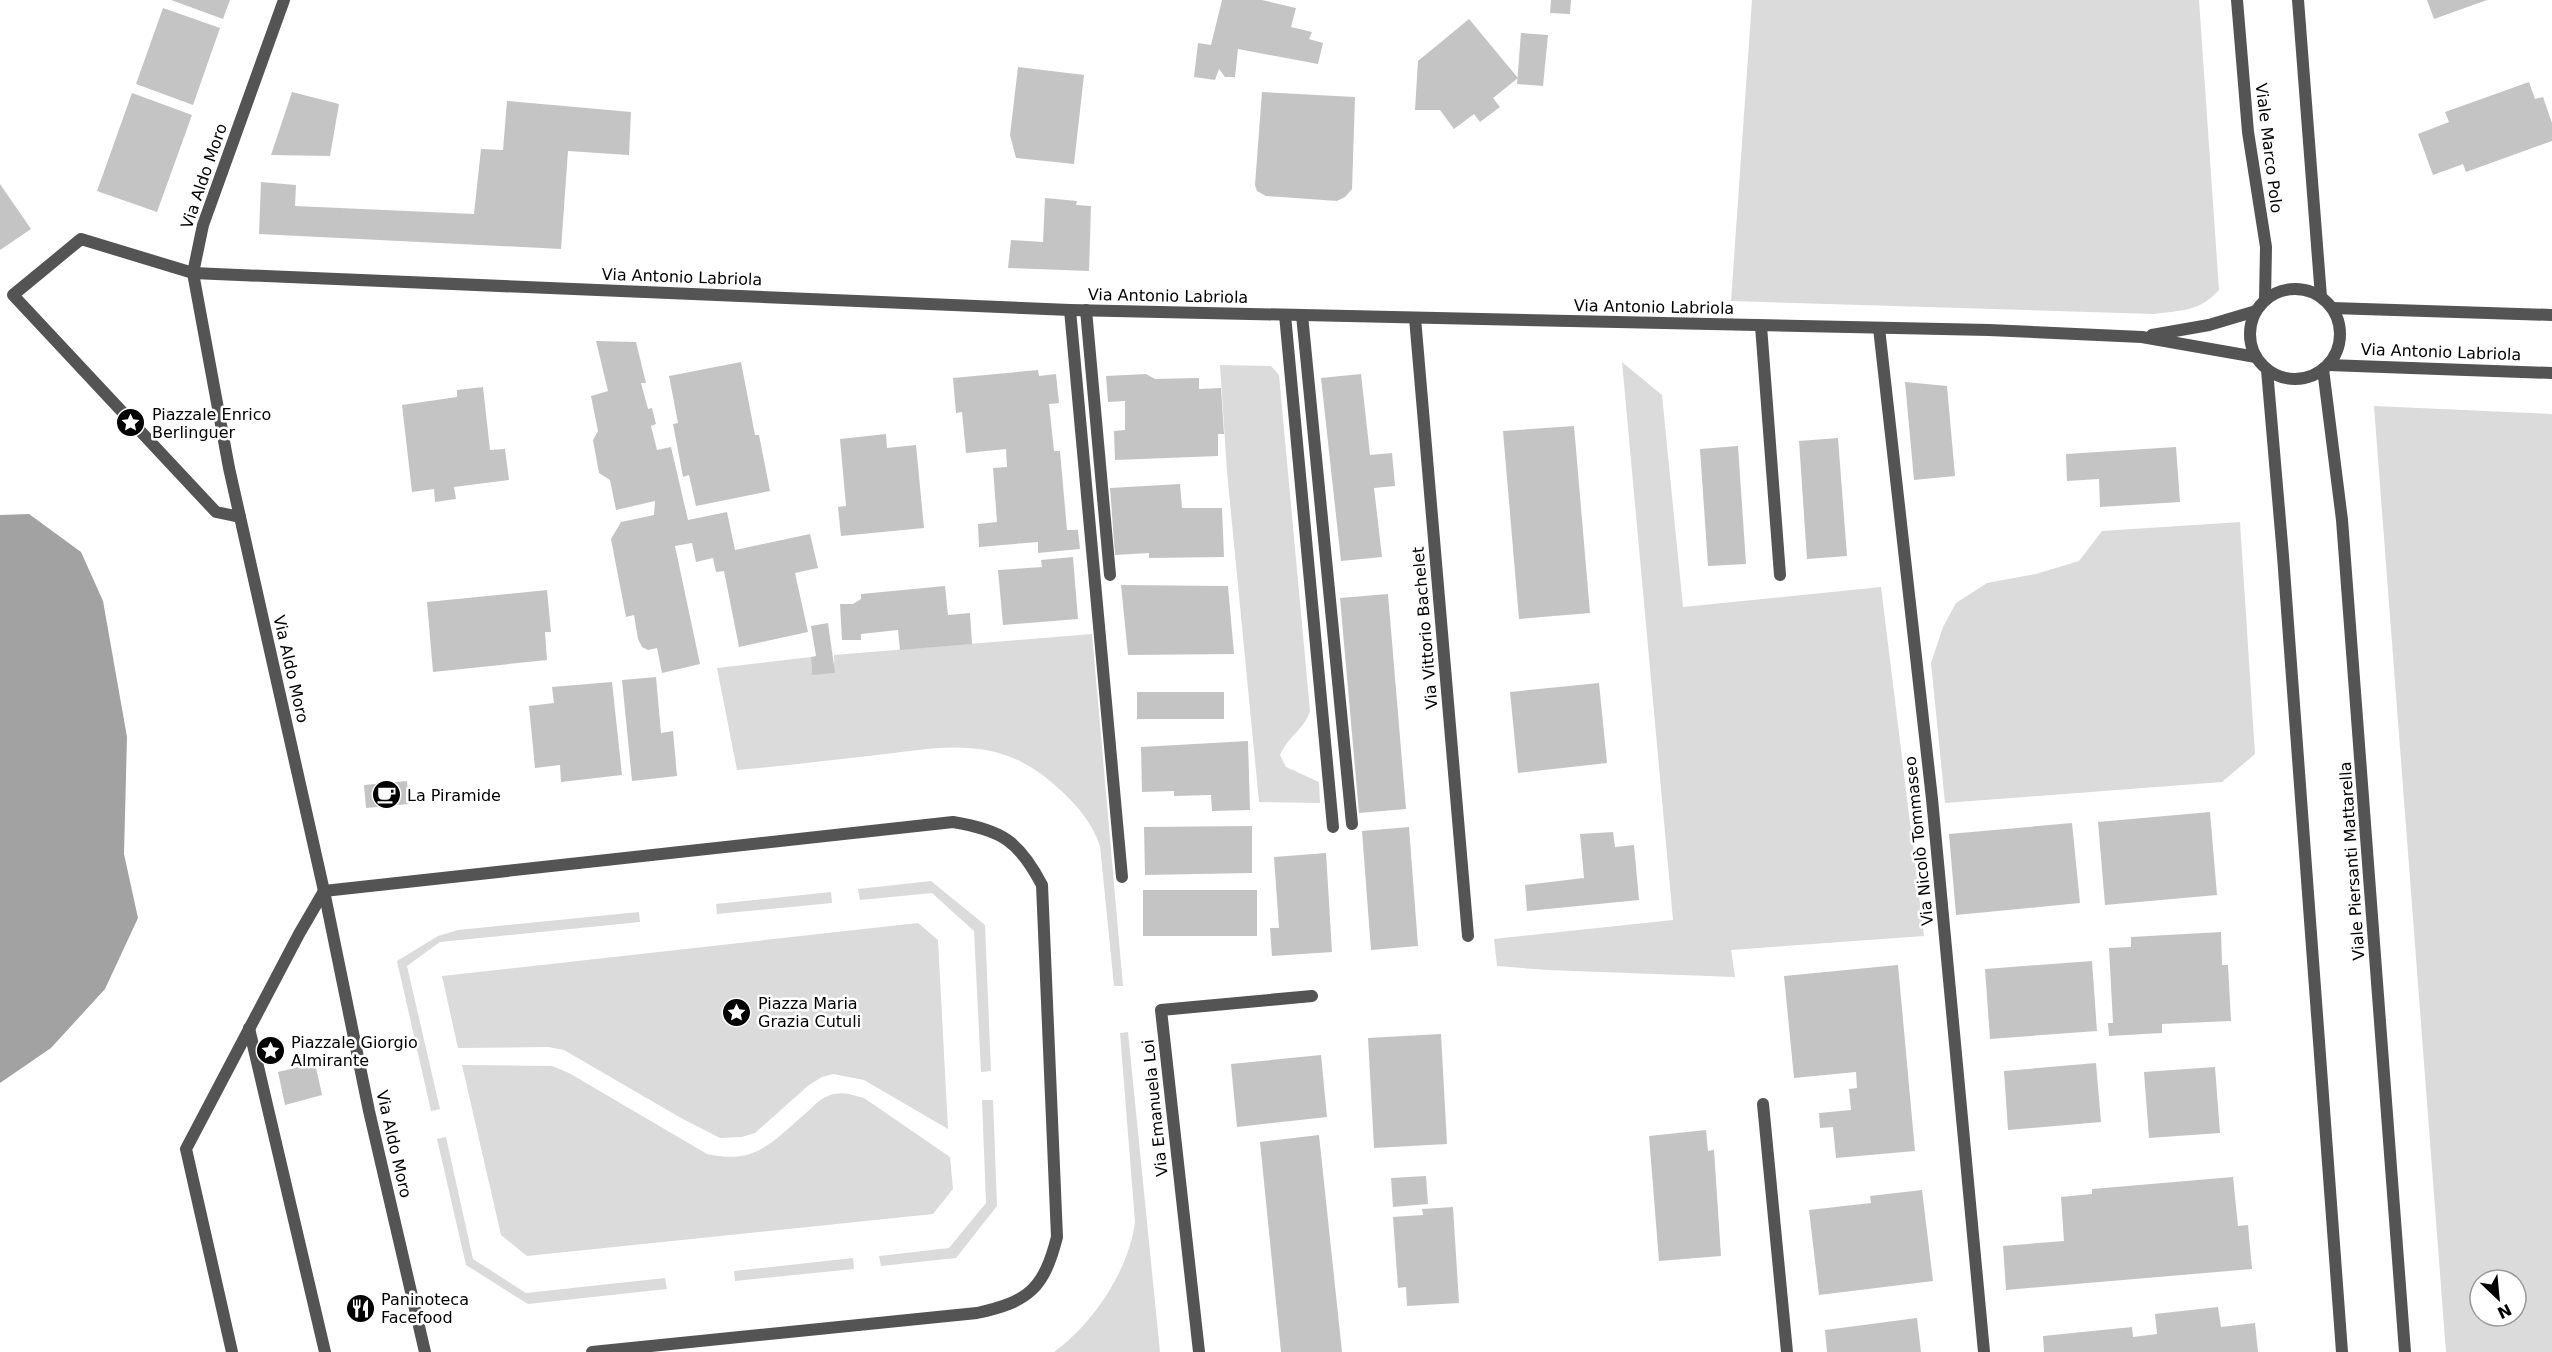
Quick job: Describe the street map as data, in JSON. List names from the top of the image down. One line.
{"streets":{"street":["Viale Marco Polo","Via Aldo Moro","Via Antonio Labriola","Via Vittorio Bachelet","Via Nicolò Tommaseo","Viale Piersanti Mattarella","Via Emanuela Loi"]},"crossings":[["Viale Marco Polo","Via Antonio Labriola"],["Viale Marco Polo","Viale Piersanti Mattarella"],["Via Aldo Moro","Via Antonio Labriola"],["Via Antonio Labriola","Via Vittorio Bachelet"],["Via Antonio Labriola","Via Nicolò Tommaseo"],["Via Antonio Labriola","Viale Piersanti Mattarella"]],"places":{"place":["Piazzale Enrico Berlinguer","Piazza Maria Grazia Cutuli","Piazzale Giorgio Almirante"],"cafe":["La Piramide"],"restaurant":["Paninoteca Facefood"]},"north":"bottom right"}
